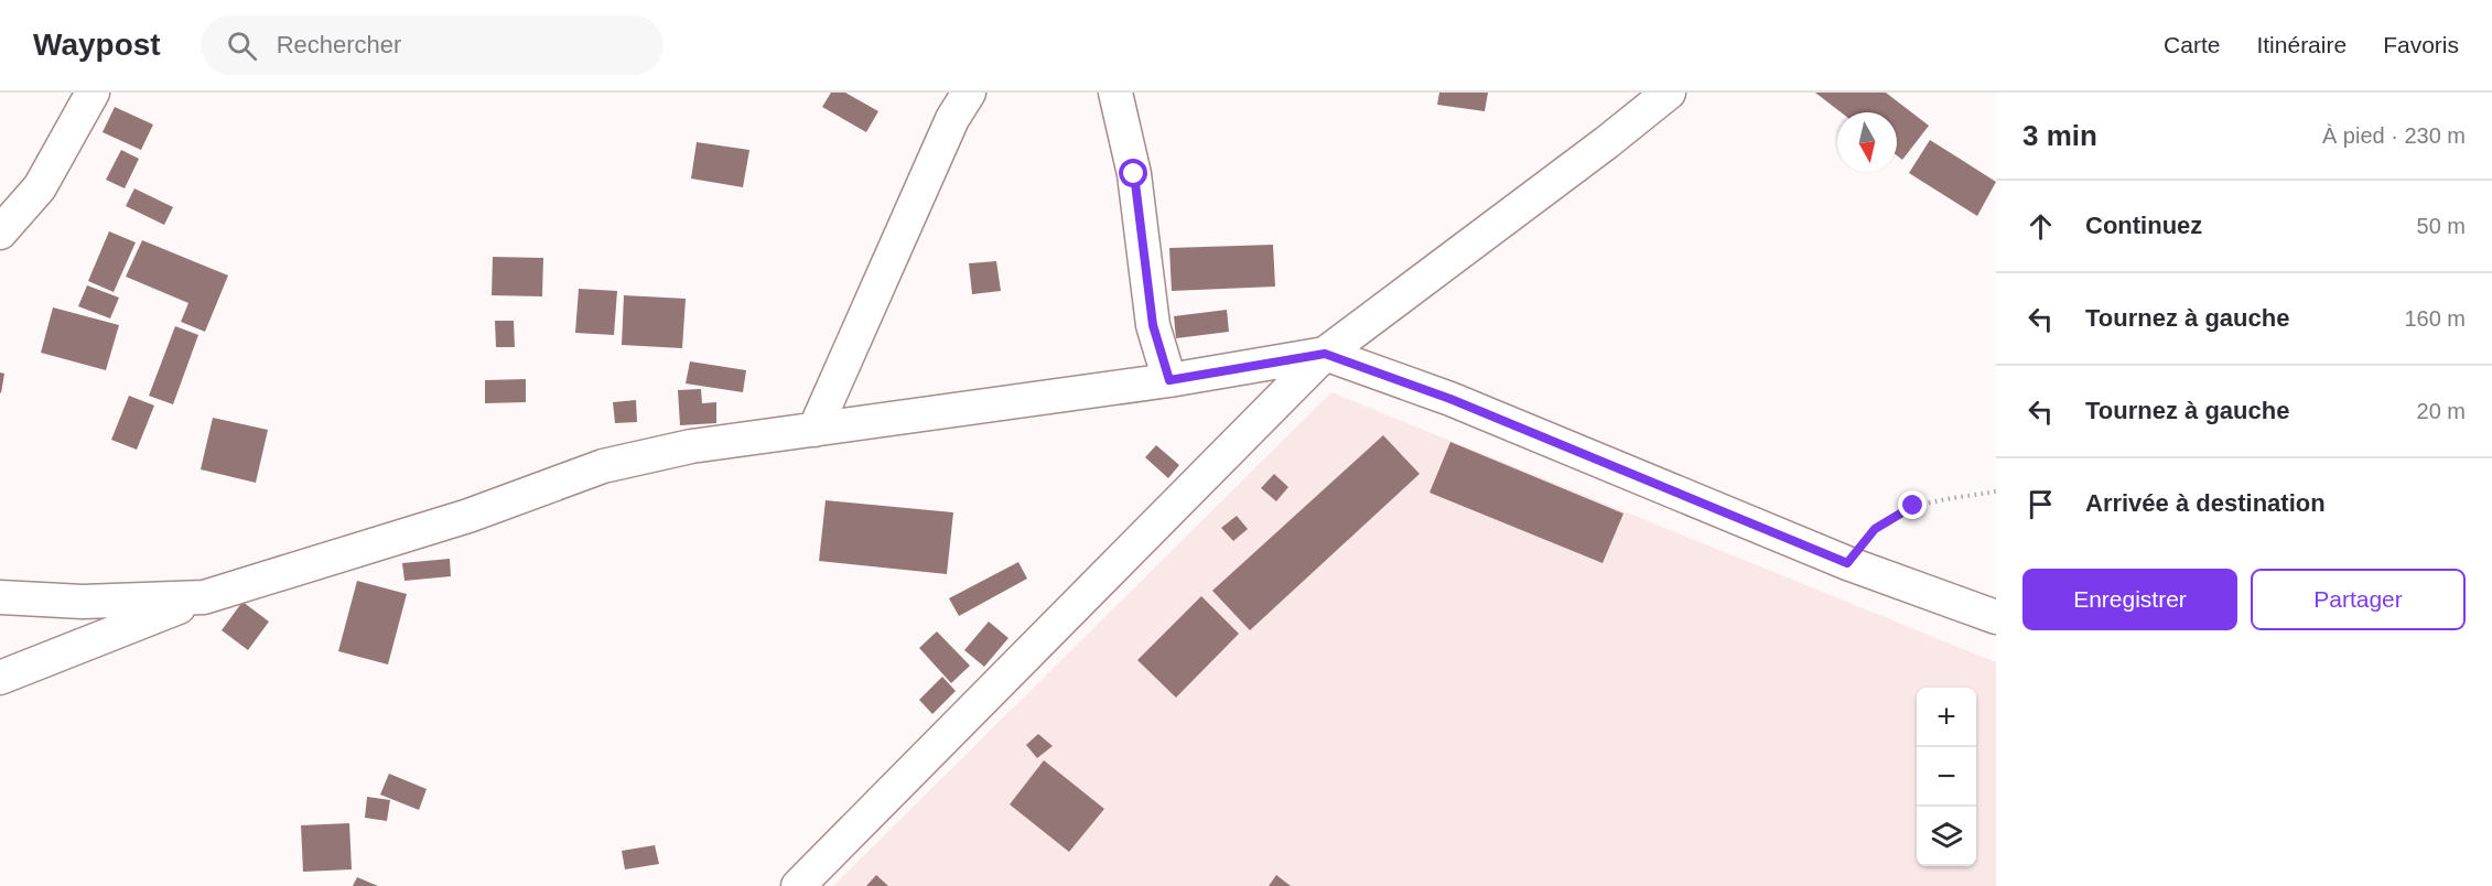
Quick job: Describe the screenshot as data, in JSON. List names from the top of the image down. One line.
{"north":"bottom","page":{"header":"Waypost","search":"Rechercher","nav":["Carte","Itinéraire","Favoris"],"heading":["3 min","À pied · 230 m"],"list":[["Continuez","50 m"],["Tournez à gauche","160 m"],["Tournez à gauche","20 m"],"Arrivée à destination"],"buttons":["Enregistrer","Partager"],"map_buttons":["+","−"]}}
